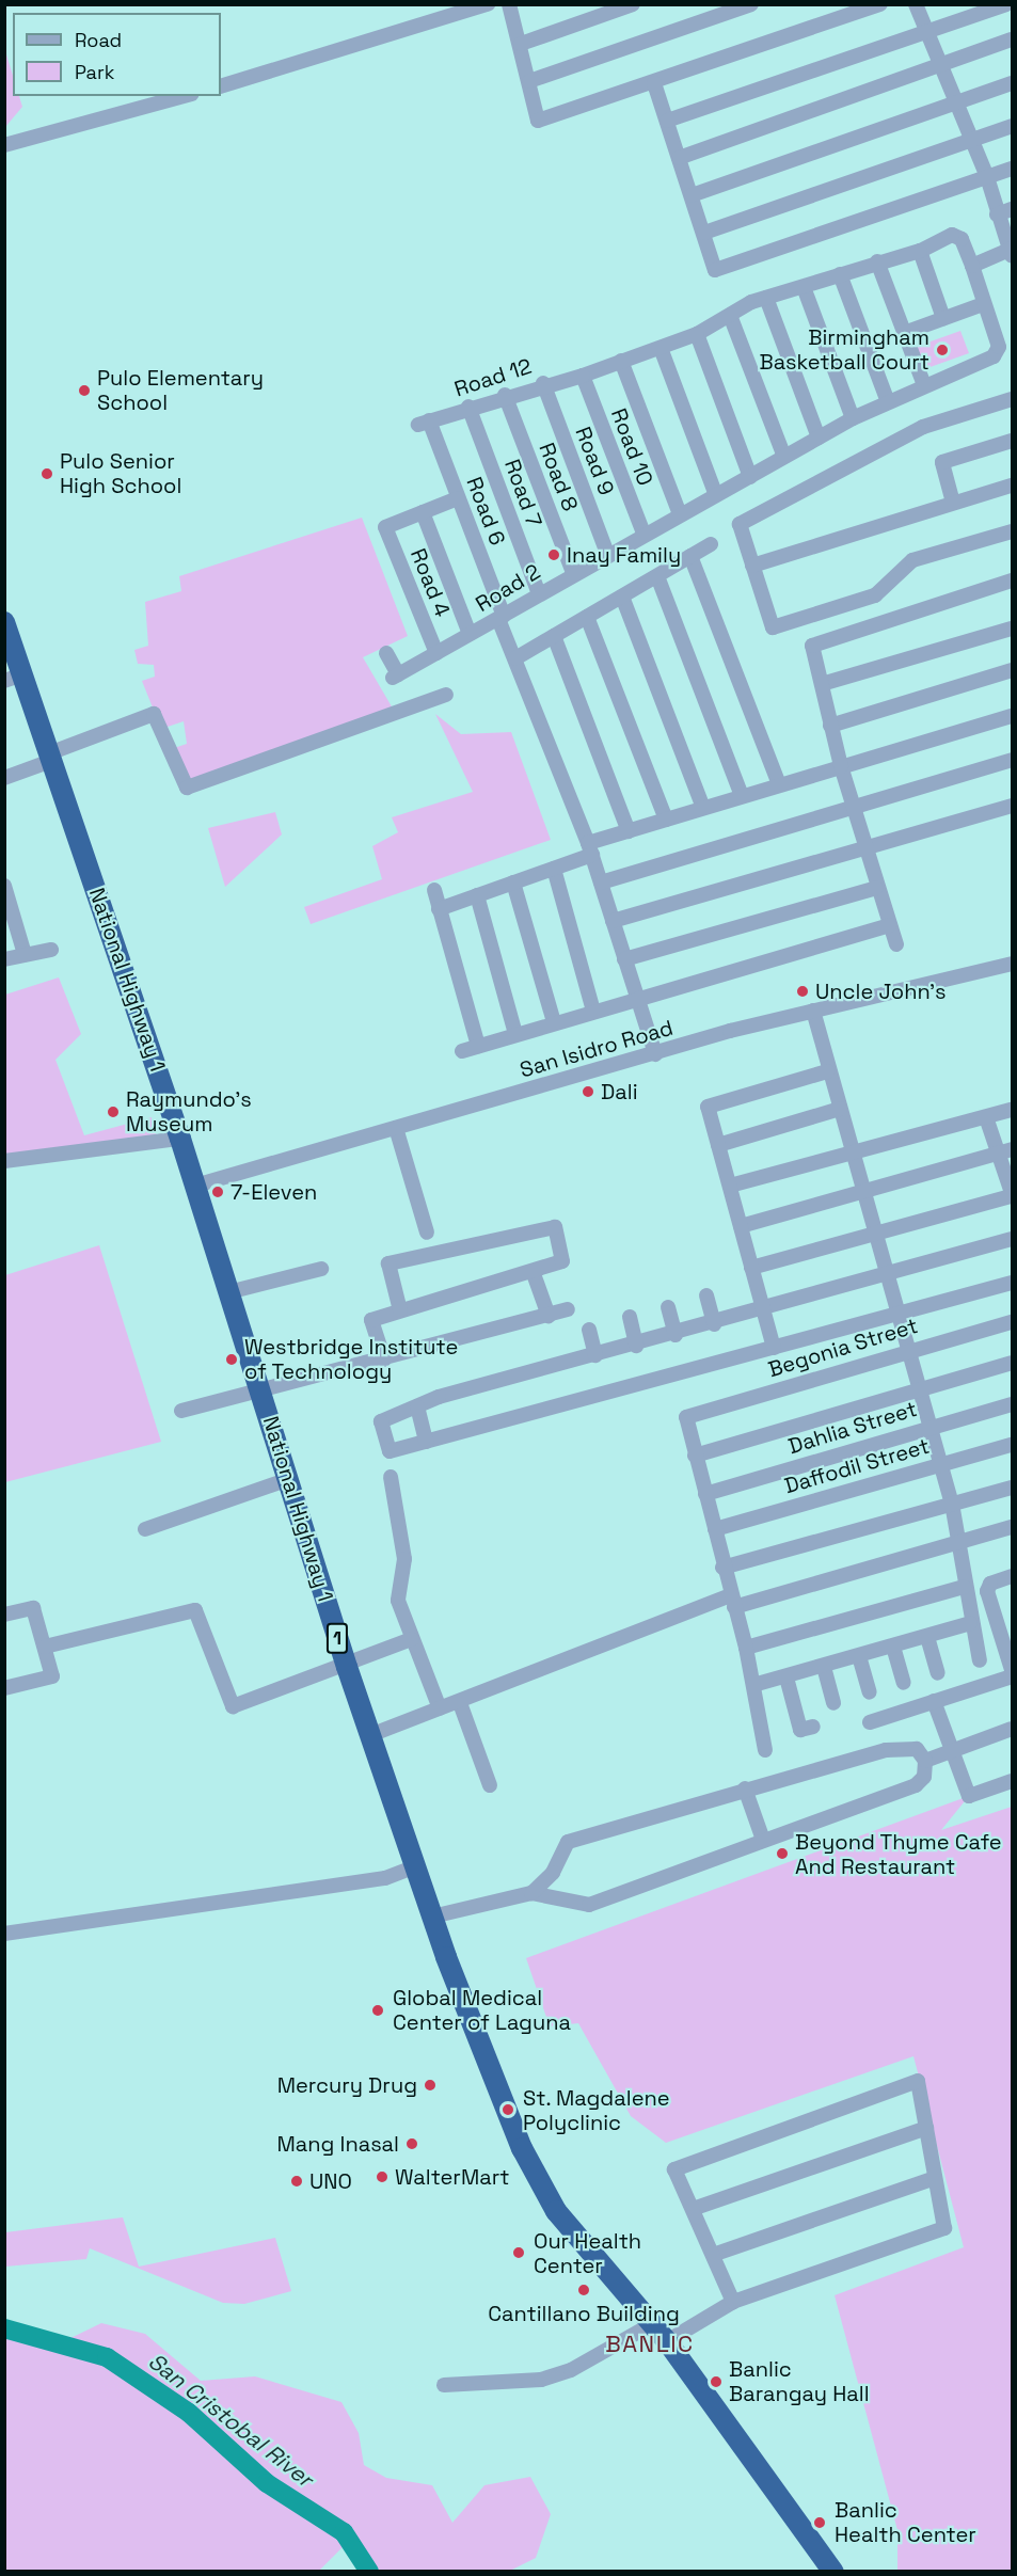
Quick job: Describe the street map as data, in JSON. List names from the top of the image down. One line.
{"streets":{"highway":["National Highway 1","1"],"street":["Road 12","Road 10","Road 9","Road 8","Road 7","Road 6","Road 4","Road 2","San Isidro Road","Begonia Street","Dahlia Street","Daffodil Street"]},"crossings":[["Road 12","Road 10"],["Road 12","Road 9"],["Road 12","Road 8"],["Road 12","Road 7"],["Road 12","Road 6"],["Road 10","Road 2"],["Road 9","Road 2"],["Road 8","Road 2"],["Road 7","Road 2"],["Road 6","Road 2"],["Road 6","San Isidro Road"],["Road 4","Road 2"],["National Highway 1","San Isidro Road"]],"districts":["BANLIC"],"water":["San Cristobal River"],"places":["Birmingham Basketball Court","Pulo Elementary School","Pulo Senior High School","Inay Family","Uncle John's","Dali","Raymundo's Museum","7-Eleven","Westbridge Institute of Technology","Beyond Thyme Cafe And Restaurant","Global Medical Center of Laguna","Mercury Drug","St. Magdalene Polyclinic","Mang Inasal","WalterMart","UNO","Our Health Center","Cantillano Building","Banlic Barangay Hall","Banlic Health Center"],"legend":["Road","Park"]}
